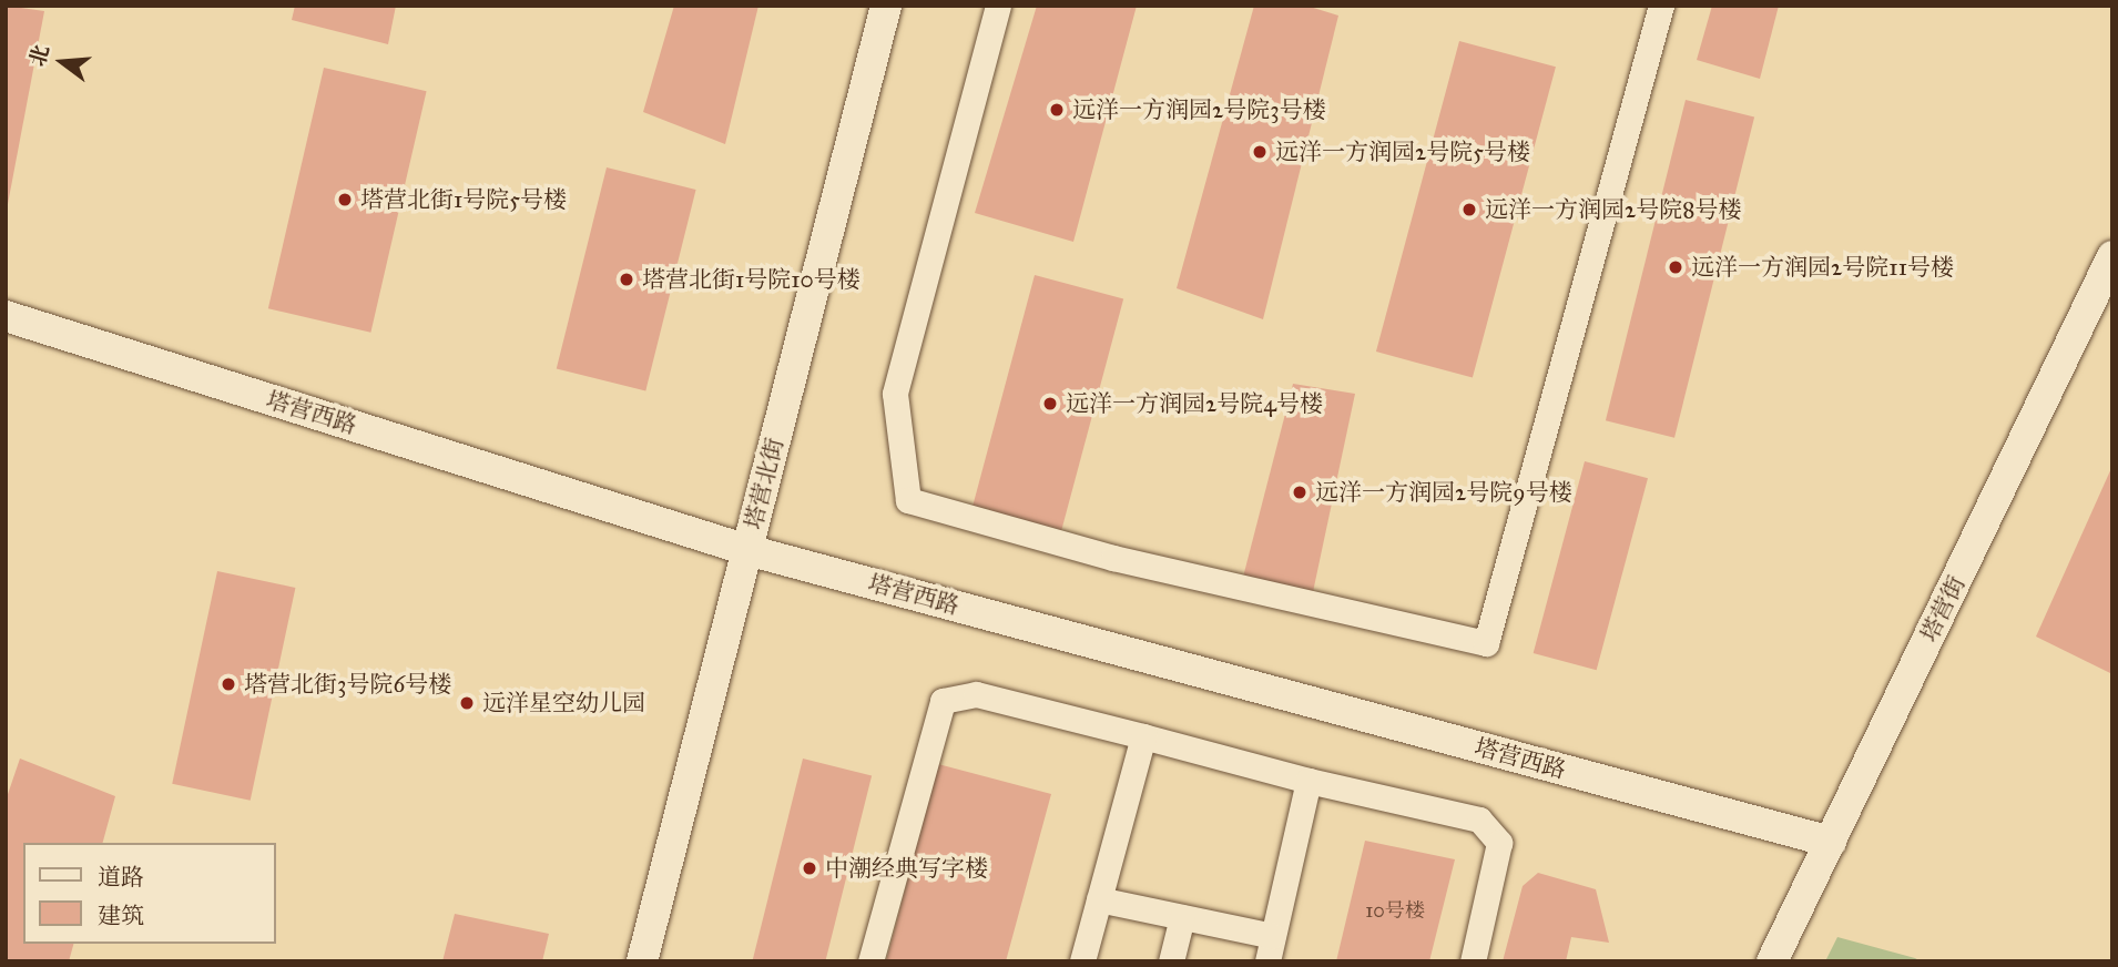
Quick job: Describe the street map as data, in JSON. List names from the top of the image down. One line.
{"streets":{"street":["塔营西路","塔营北街","塔营街"]},"crossings":[["塔营西路","塔营北街"],["塔营西路","塔营街"]],"places":["远洋一方润园2号院3号楼","远洋一方润园2号院5号楼","塔营北街1号院5号楼","远洋一方润园2号院8号楼","远洋一方润园2号院11号楼","塔营北街1号院10号楼","远洋一方润园2号院4号楼","远洋一方润园2号院9号楼","塔营北街3号院6号楼","远洋星空幼儿园","中潮经典写字楼"],"house_numbers":["10号楼"],"legend":["道路","建筑"],"north":"left"}
